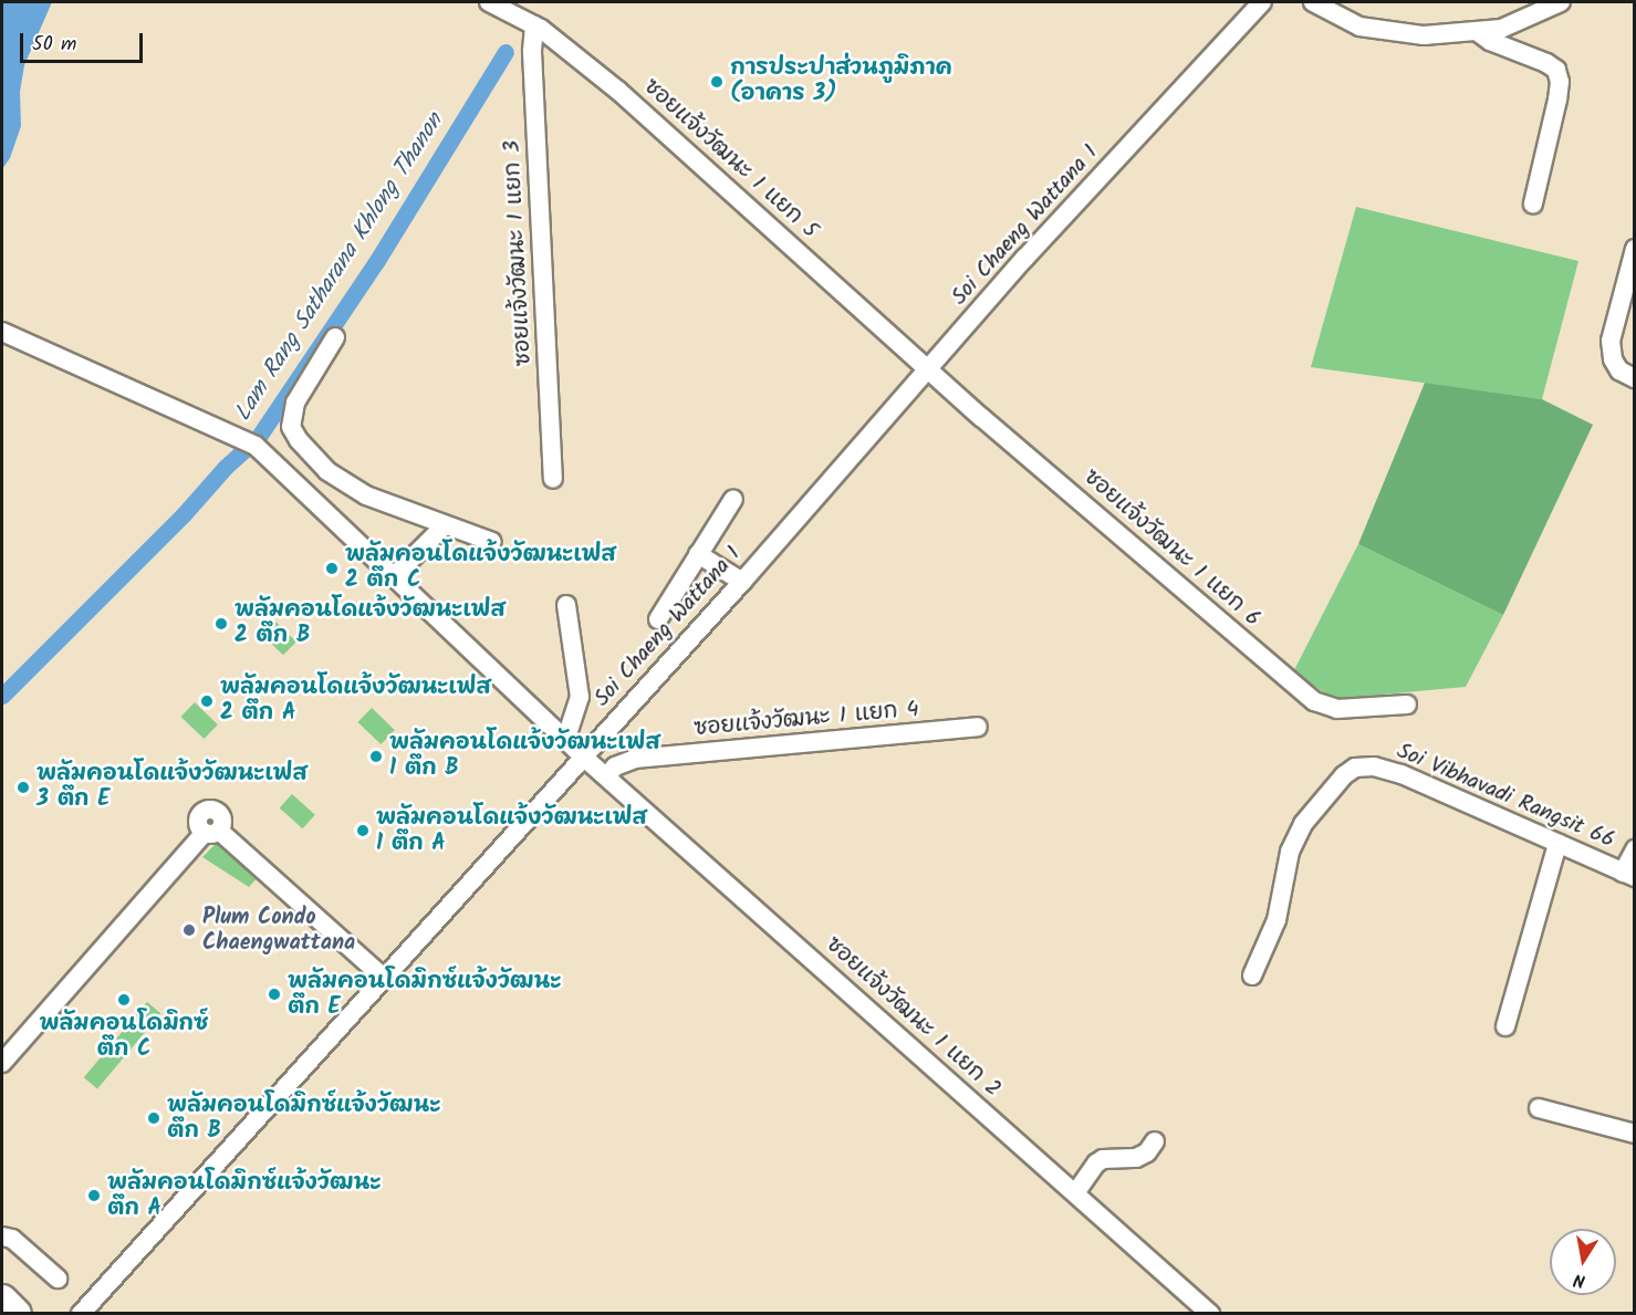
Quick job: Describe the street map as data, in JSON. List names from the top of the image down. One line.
{"streets":{"street":["ซอยแจ้งวัฒนะ 1 แยก 5","Soi Chaeng Wattana 1","ซอยแจ้งวัฒนะ 1 แยก 3","ซอยแจ้งวัฒนะ 1 แยก 6","ซอยแจ้งวัฒนะ 1 แยก 4","Soi Vibhavadi Rangsit 66","ซอยแจ้งวัฒนะ 1 แยก 2"]},"crossings":[["ซอยแจ้งวัฒนะ 1 แยก 5","Soi Chaeng Wattana 1"],["ซอยแจ้งวัฒนะ 1 แยก 5","ซอยแจ้งวัฒนะ 1 แยก 3"],["ซอยแจ้งวัฒนะ 1 แยก 5","ซอยแจ้งวัฒนะ 1 แยก 6"],["Soi Chaeng Wattana 1","ซอยแจ้งวัฒนะ 1 แยก 6"],["Soi Chaeng Wattana 1","ซอยแจ้งวัฒนะ 1 แยก 2"],["ซอยแจ้งวัฒนะ 1 แยก 4","ซอยแจ้งวัฒนะ 1 แยก 2"]],"water":["Lam Rang Satharana Khlong Thanon"],"places":["การประปาส่วนภูมิภาค (อาคาร 3)","พลัมคอนโดแจ้งวัฒนะเฟส 2 ตึก C","พลัมคอนโดแจ้งวัฒนะเฟส 2 ตึก B","พลัมคอนโดแจ้งวัฒนะเฟส 2 ตึก A","พลัมคอนโดแจ้งวัฒนะเฟส 1 ตึก B","พลัมคอนโดแจ้งวัฒนะเฟส 3 ตึก E","พลัมคอนโดแจ้งวัฒนะเฟส 1 ตึก A","Plum Condo Chaengwattana","พลัมคอนโดมิกซ์แจ้งวัฒนะ ตึก E","พลัมคอนโดมิกซ์ ตึก C","พลัมคอนโดมิกซ์แจ้งวัฒนะ ตึก B","พลัมคอนโดมิกซ์แจ้งวัฒนะ ตึก A"],"scale_bar":"50 m","north":"bottom"}
